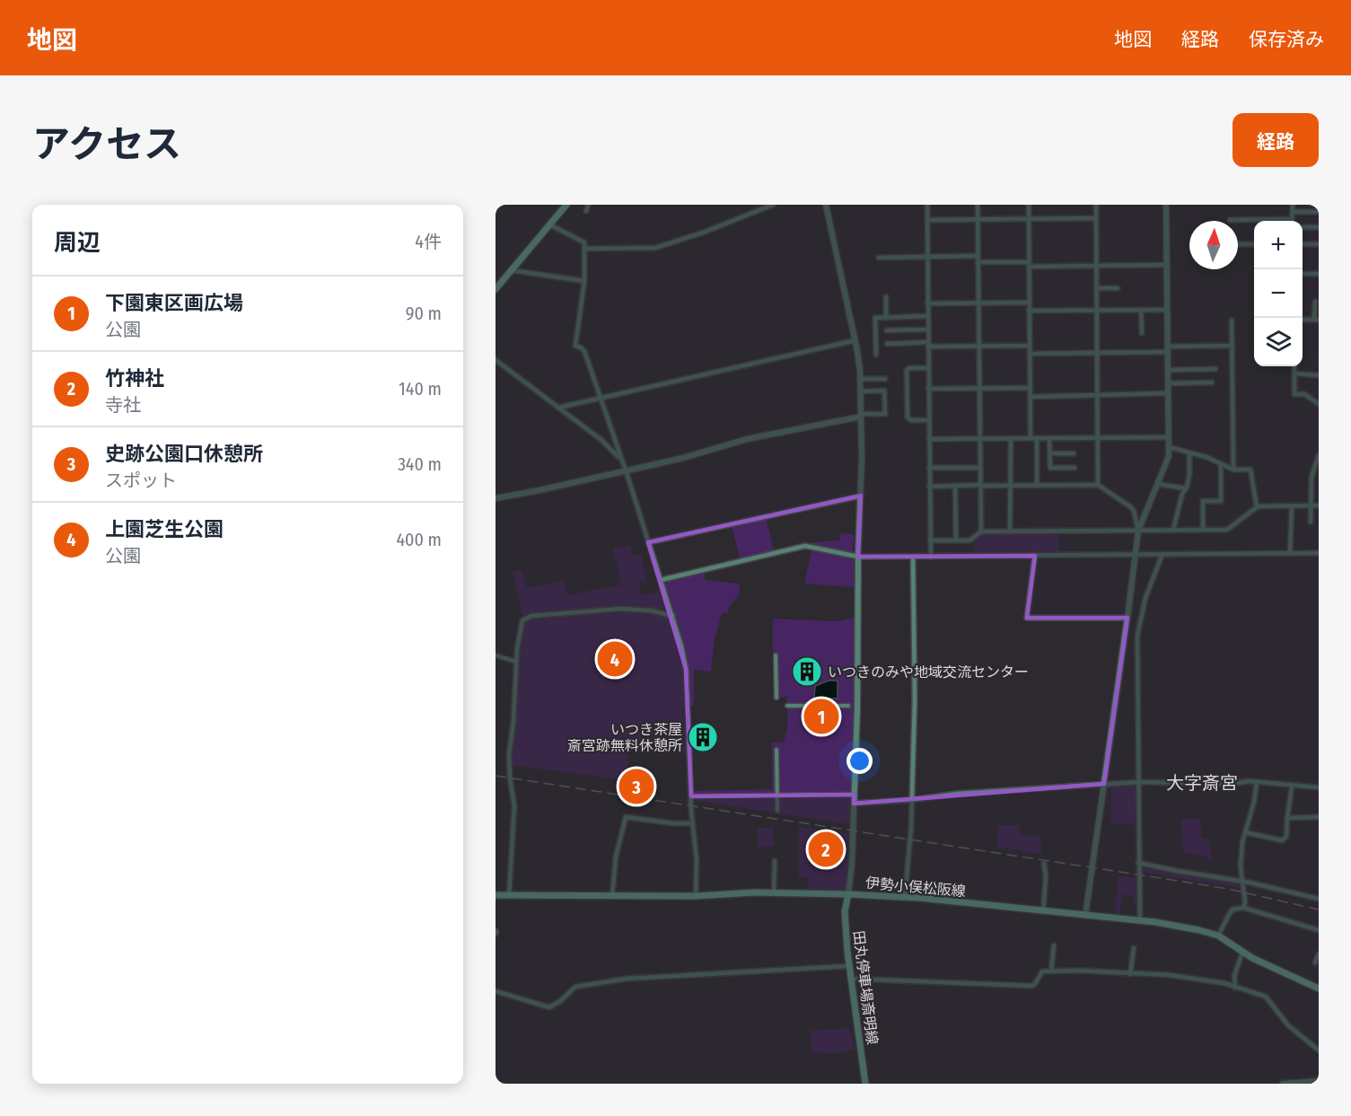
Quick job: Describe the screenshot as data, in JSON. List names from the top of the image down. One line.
{"streets":{"main road":["伊勢小俣松阪線","田丸停車場斎明線"]},"crossings":[["伊勢小俣松阪線","田丸停車場斎明線"]],"districts":["大字斎宮"],"places":{"building":["いつきのみや地域交流センター","いつき茶屋 斎宮跡無料休憩所"]},"north":"top","page":{"header":"地図","nav":["地図","経路","保存済み"],"title":"アクセス","buttons":"経路","heading":["周辺","4件"],"map_buttons":["+","−"],"list":[{"mark":"1","name":"下園東区画広場","note":"公園","value":"90 m"},{"mark":"2","name":"竹神社","note":"寺社","value":"140 m"},{"mark":"3","name":"史跡公園口休憩所","note":"スポット","value":"340 m"},{"mark":"4","name":"上園芝生公園","note":"公園","value":"400 m"}],"pins":["4","1","3","2"]}}
